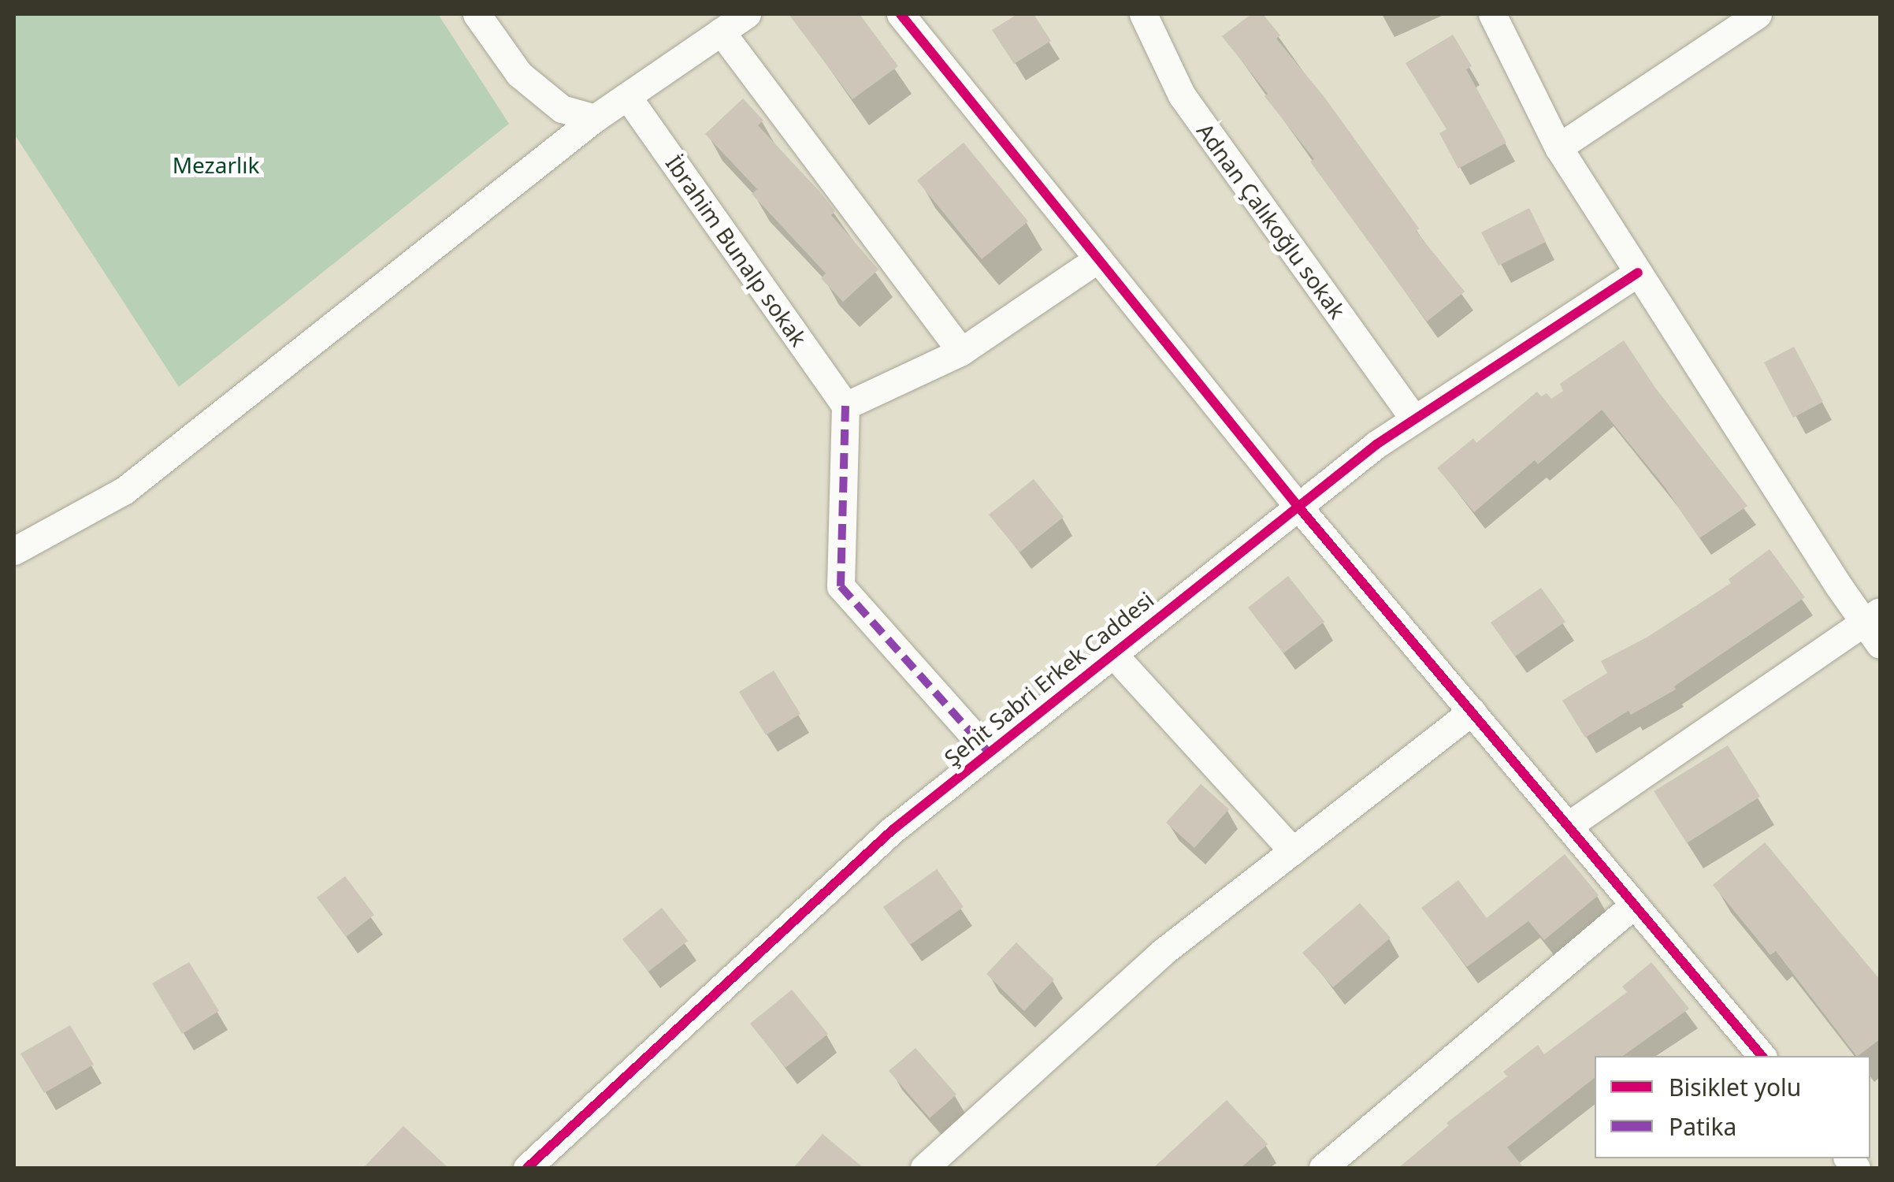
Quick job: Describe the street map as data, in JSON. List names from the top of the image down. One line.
{"streets":{"street":["Adnan Çalıkoğlu sokak","İbrahim Bunalp sokak","Şehit Sabri Erkek Caddesi"]},"crossings":[["Adnan Çalıkoğlu sokak","Şehit Sabri Erkek Caddesi"]],"parks":["Mezarlık"],"legend":["Bisiklet yolu","Patika"]}
